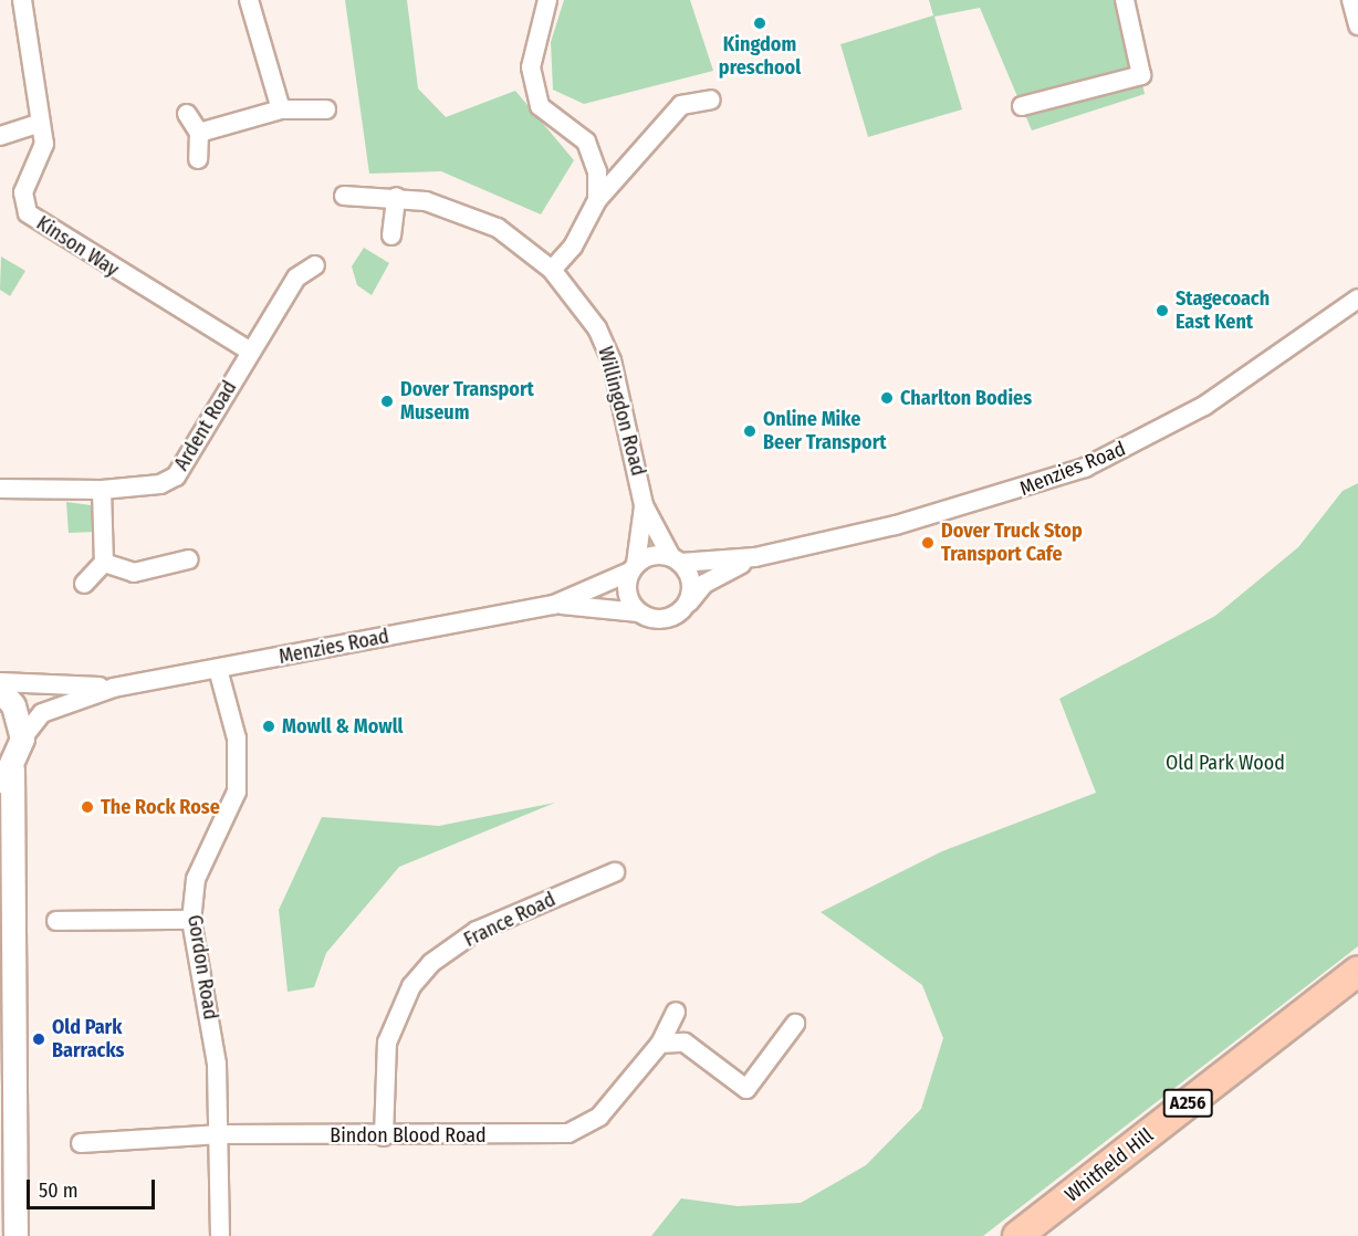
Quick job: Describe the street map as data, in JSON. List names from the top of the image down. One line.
{"streets":{"main road":["A256","Whitfield Hill"],"street":["Kinson Way","Willingdon Road","Ardent Road","Menzies Road","France Road","Gordon Road","Bindon Blood Road"]},"crossings":[["Kinson Way","Ardent Road"],["Willingdon Road","Menzies Road"],["Menzies Road","Gordon Road"],["France Road","Bindon Blood Road"],["Gordon Road","Bindon Blood Road"]],"parks":["Old Park Wood"],"places":["Kingdom preschool","Stagecoach East Kent","Charlton Bodies","Dover Transport Museum","Online Mike Beer Transport","Dover Truck Stop Transport Cafe","Mowll & Mowll","The Rock Rose","Old Park Barracks"],"scale_bar":"50 m"}
